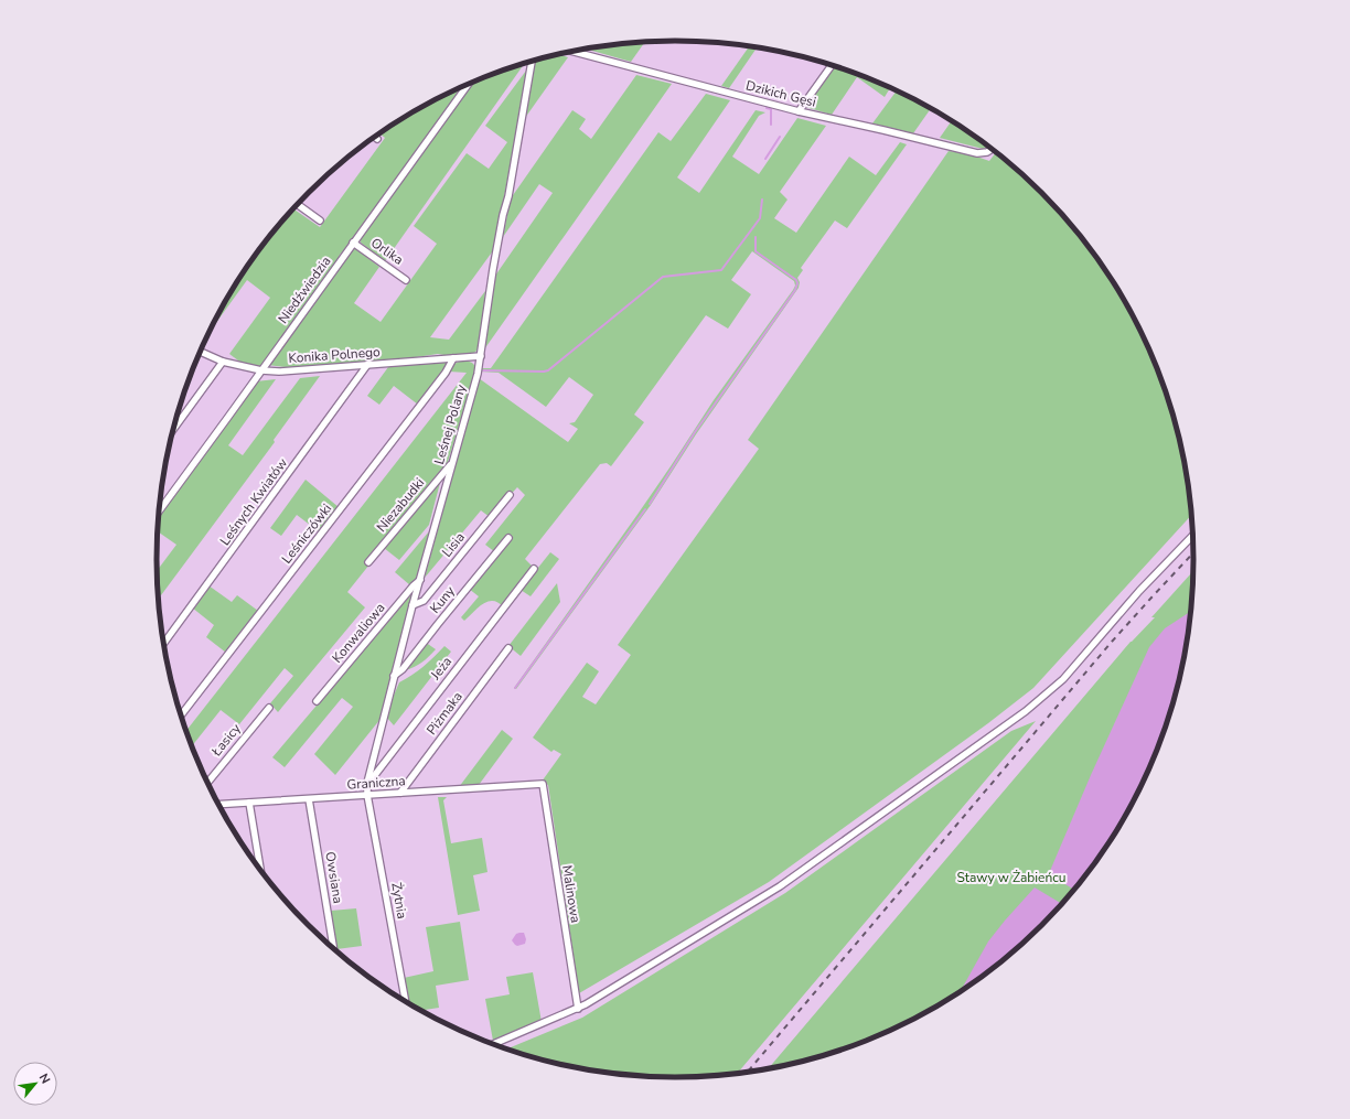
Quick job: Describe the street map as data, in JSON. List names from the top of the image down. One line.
{"streets":{"street":["Dzikich Gęsi","Orlika","Niedźwiedzia","Konika Polnego","Leśnej Polany","Leśnych Kwiatów","Niezabudki","Leśniczówki","Lisia","Kuny","Konwaliowa","Jeża","Piżmaka","Łasicy","Graniczna","Owsiana","Malinowa","Żytnia"]},"crossings":[["Orlika","Niedźwiedzia"],["Niedźwiedzia","Konika Polnego"],["Konika Polnego","Leśnej Polany"],["Konika Polnego","Leśnych Kwiatów"],["Konika Polnego","Leśniczówki"],["Leśnej Polany","Niezabudki"],["Leśnej Polany","Lisia"],["Leśnej Polany","Kuny"],["Leśnej Polany","Konwaliowa"],["Leśnej Polany","Jeża"],["Leśnej Polany","Graniczna"],["Leśnej Polany","Żytnia"],["Piżmaka","Graniczna"],["Graniczna","Owsiana"],["Graniczna","Malinowa"],["Graniczna","Żytnia"]],"parks":["Stawy w Żabieńcu"],"north":"top right"}
